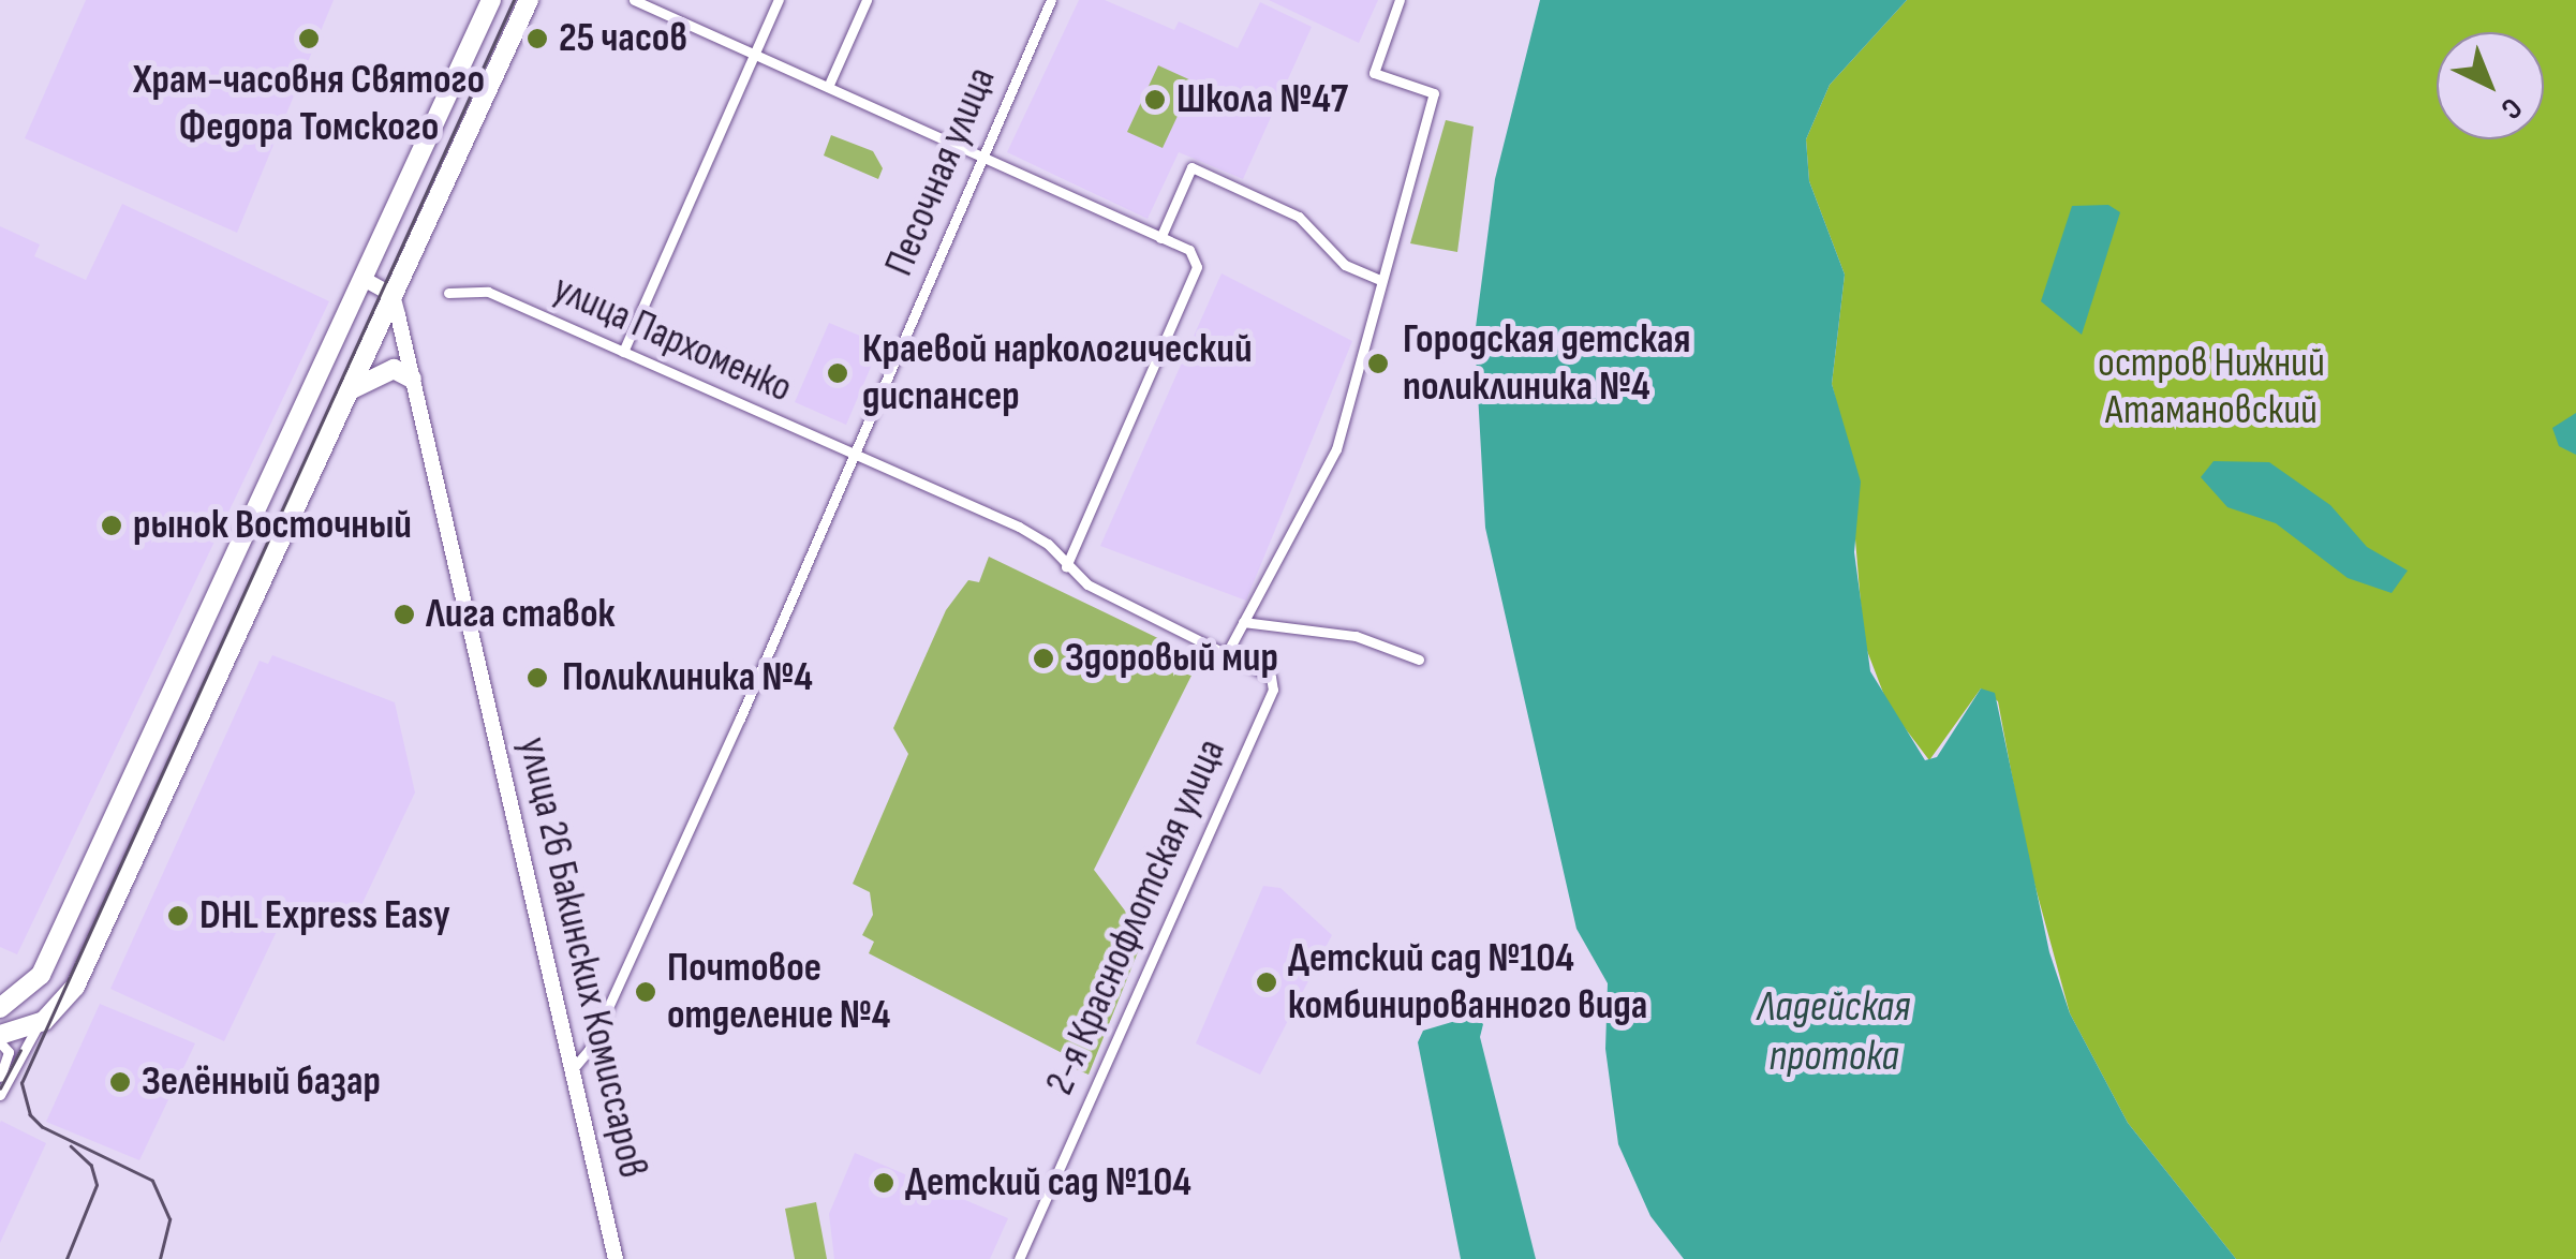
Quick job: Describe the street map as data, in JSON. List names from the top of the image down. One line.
{"streets":{"main road":["улица 26 Бакинских Комиссаров"],"street":["Песочная улица","улица Пархоменко","2-я Краснофлотская улица"]},"crossings":[["Песочная улица","улица Пархоменко"],["Песочная улица","улица 26 Бакинских Комиссаров"],["улица Пархоменко","2-я Краснофлотская улица"]],"water":["Ладейская протока"],"parks":["остров Нижний Атамановский"],"places":["Храм-часовня Святого Федора Томского","25 часов","Школа №47","Городская детская поликлиника №4","Краевой наркологический диспансер","рынок Восточный","Лига ставок","Здоровый мир","Поликлиника №4","DHL Express Easy","Детский сад №104 комбинированного вида","Почтовое отделение №4","Зелённый базар","Детский сад №104"],"north":"bottom right"}
